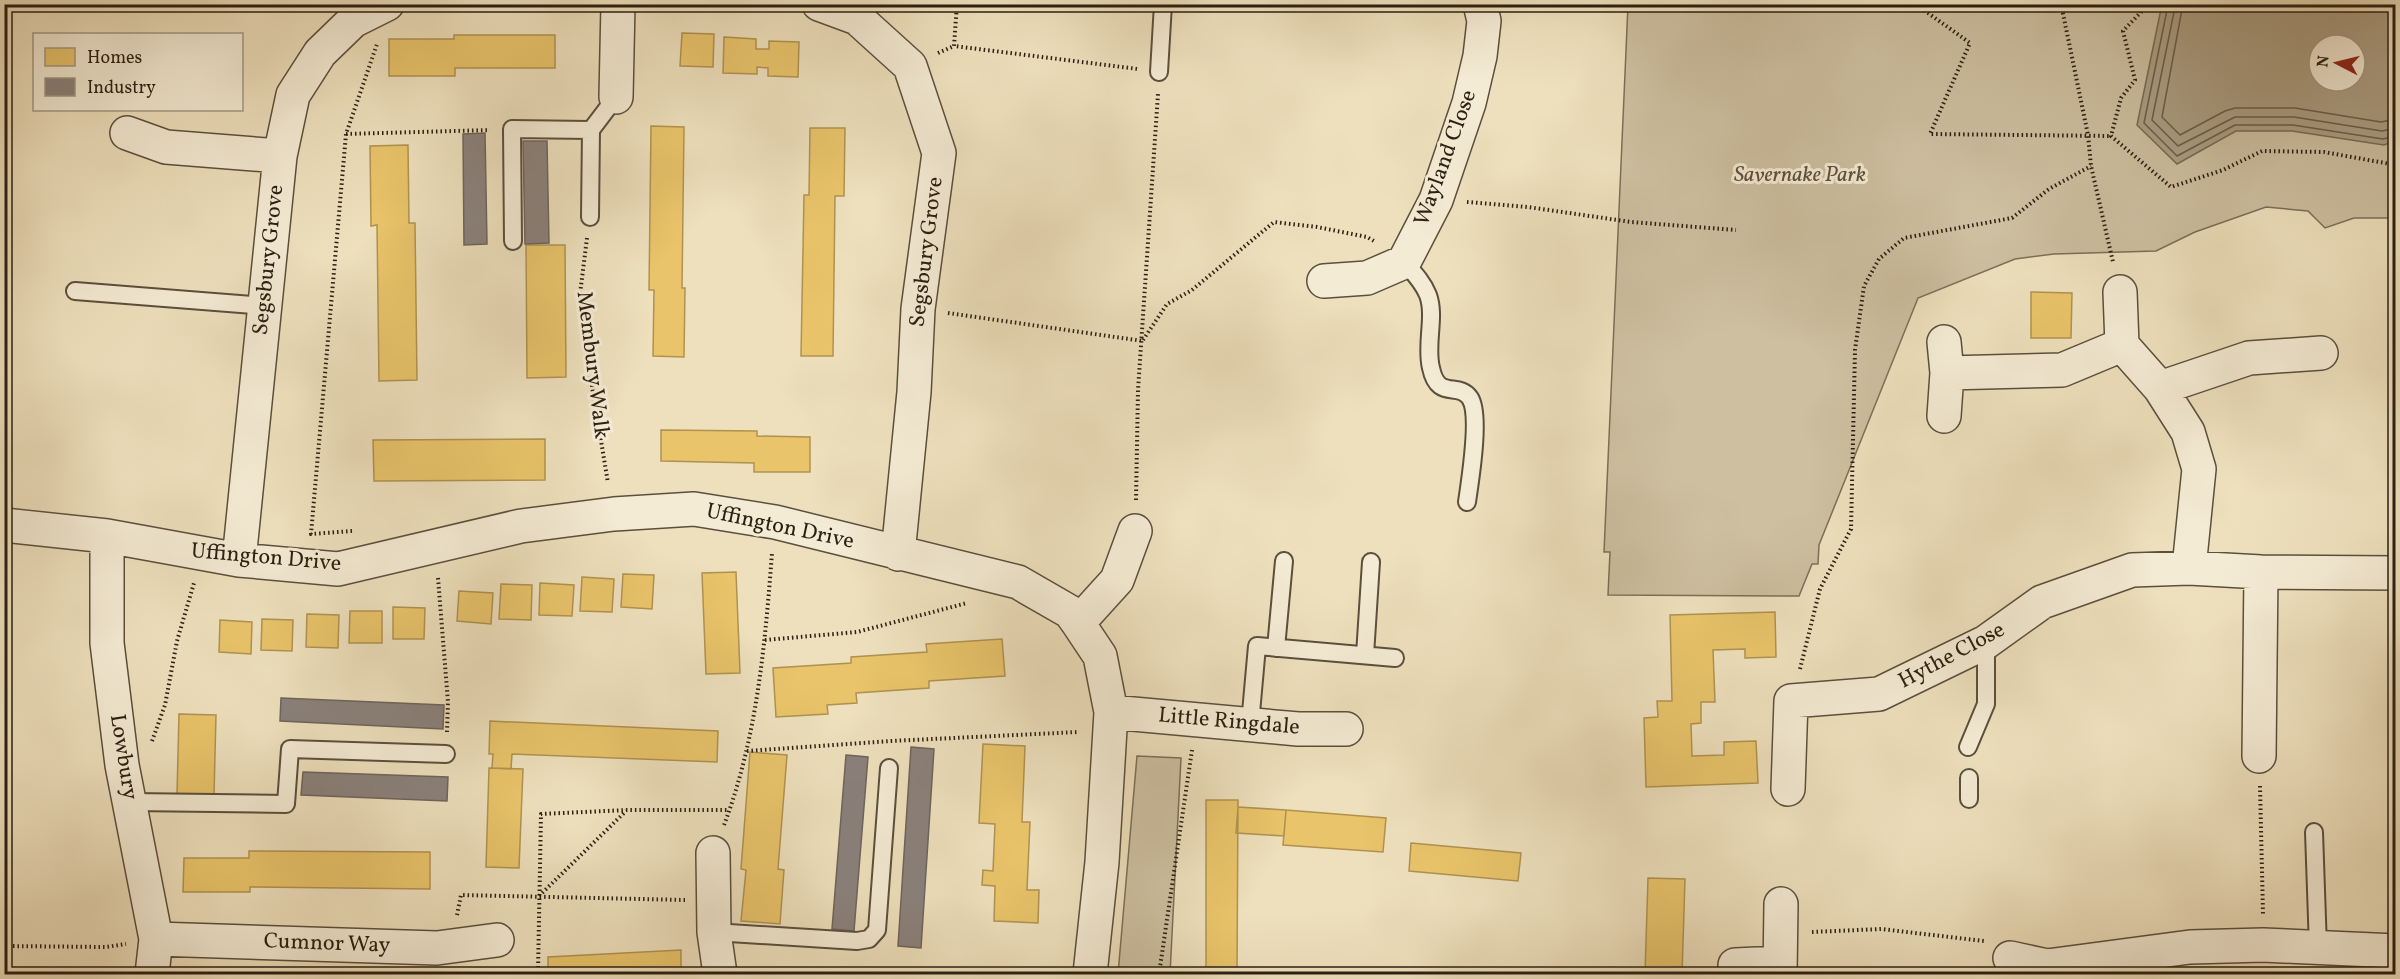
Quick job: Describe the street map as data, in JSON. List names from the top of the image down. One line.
{"streets":{"street":["Wayland Close","Segsbury Grove","Uffington Drive","Hythe Close","Little Ringdale","Lowbury","Cumnor Way"],"path":["Membury Walk"]},"crossings":[["Segsbury Grove","Uffington Drive"],["Membury Walk","Uffington Drive"],["Uffington Drive","Little Ringdale"],["Uffington Drive","Lowbury"],["Lowbury","Cumnor Way"]],"parks":["Savernake Park"],"legend":["Homes","Industry"],"north":"left"}
